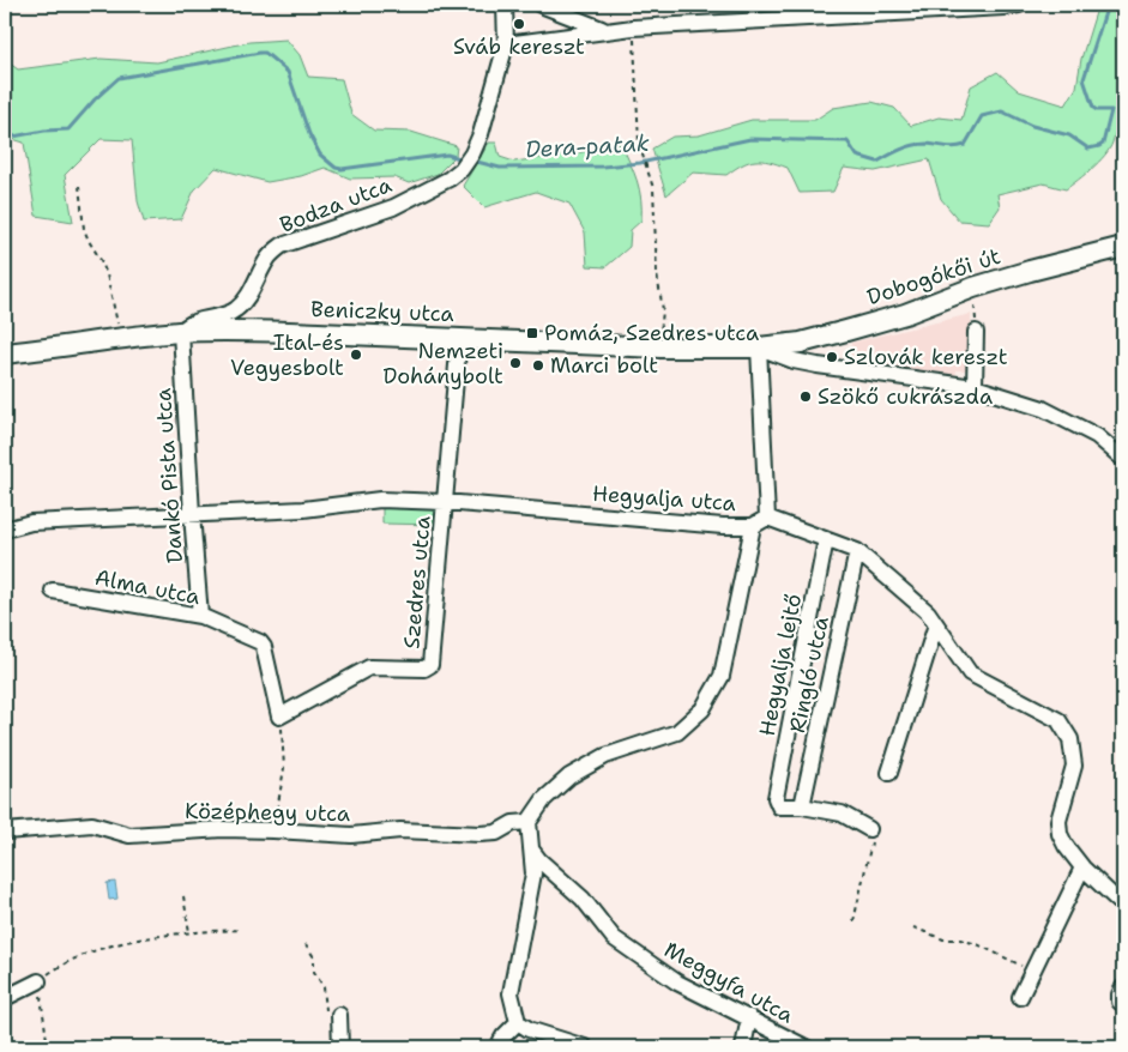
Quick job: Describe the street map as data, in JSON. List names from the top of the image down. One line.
{"streets":{"main road":["Dobogókői út","Beniczky utca"],"street":["Bodza utca","Dankó Pista utca","Hegyalja utca","Szedres utca","Alma utca","Hegyalja lejtő","Ringló utca","Középhegy utca","Meggyfa utca"]},"crossings":[["Bodza utca","Beniczky utca"],["Bodza utca","Dankó Pista utca"],["Dobogókői út","Beniczky utca"],["Beniczky utca","Dankó Pista utca"],["Beniczky utca","Szedres utca"],["Dankó Pista utca","Hegyalja utca"],["Dankó Pista utca","Alma utca"],["Hegyalja utca","Szedres utca"],["Szedres utca","Alma utca"],["Hegyalja lejtő","Ringló utca"]],"water":["Dera-patak"],"places":{"other":["Sváb kereszt","Ital-és Vegyesbolt","Szlovák kereszt","Nemzeti Dohánybolt","Marci bolt","Szökő cukrászda"],"transit":["Pomáz, Szedres utca"]}}
